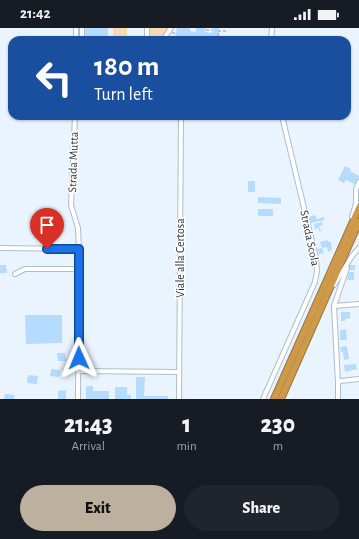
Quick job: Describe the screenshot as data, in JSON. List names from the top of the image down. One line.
{"streets":{"street":["Strada Mutta","Strada Scola","Viale alla Certosa"]},"page":{"status":"21:42","turn":["180 m","Turn left"],"eta":["21:43","Arrival","1","min","230","m"],"buttons":["Exit","Share"]}}
